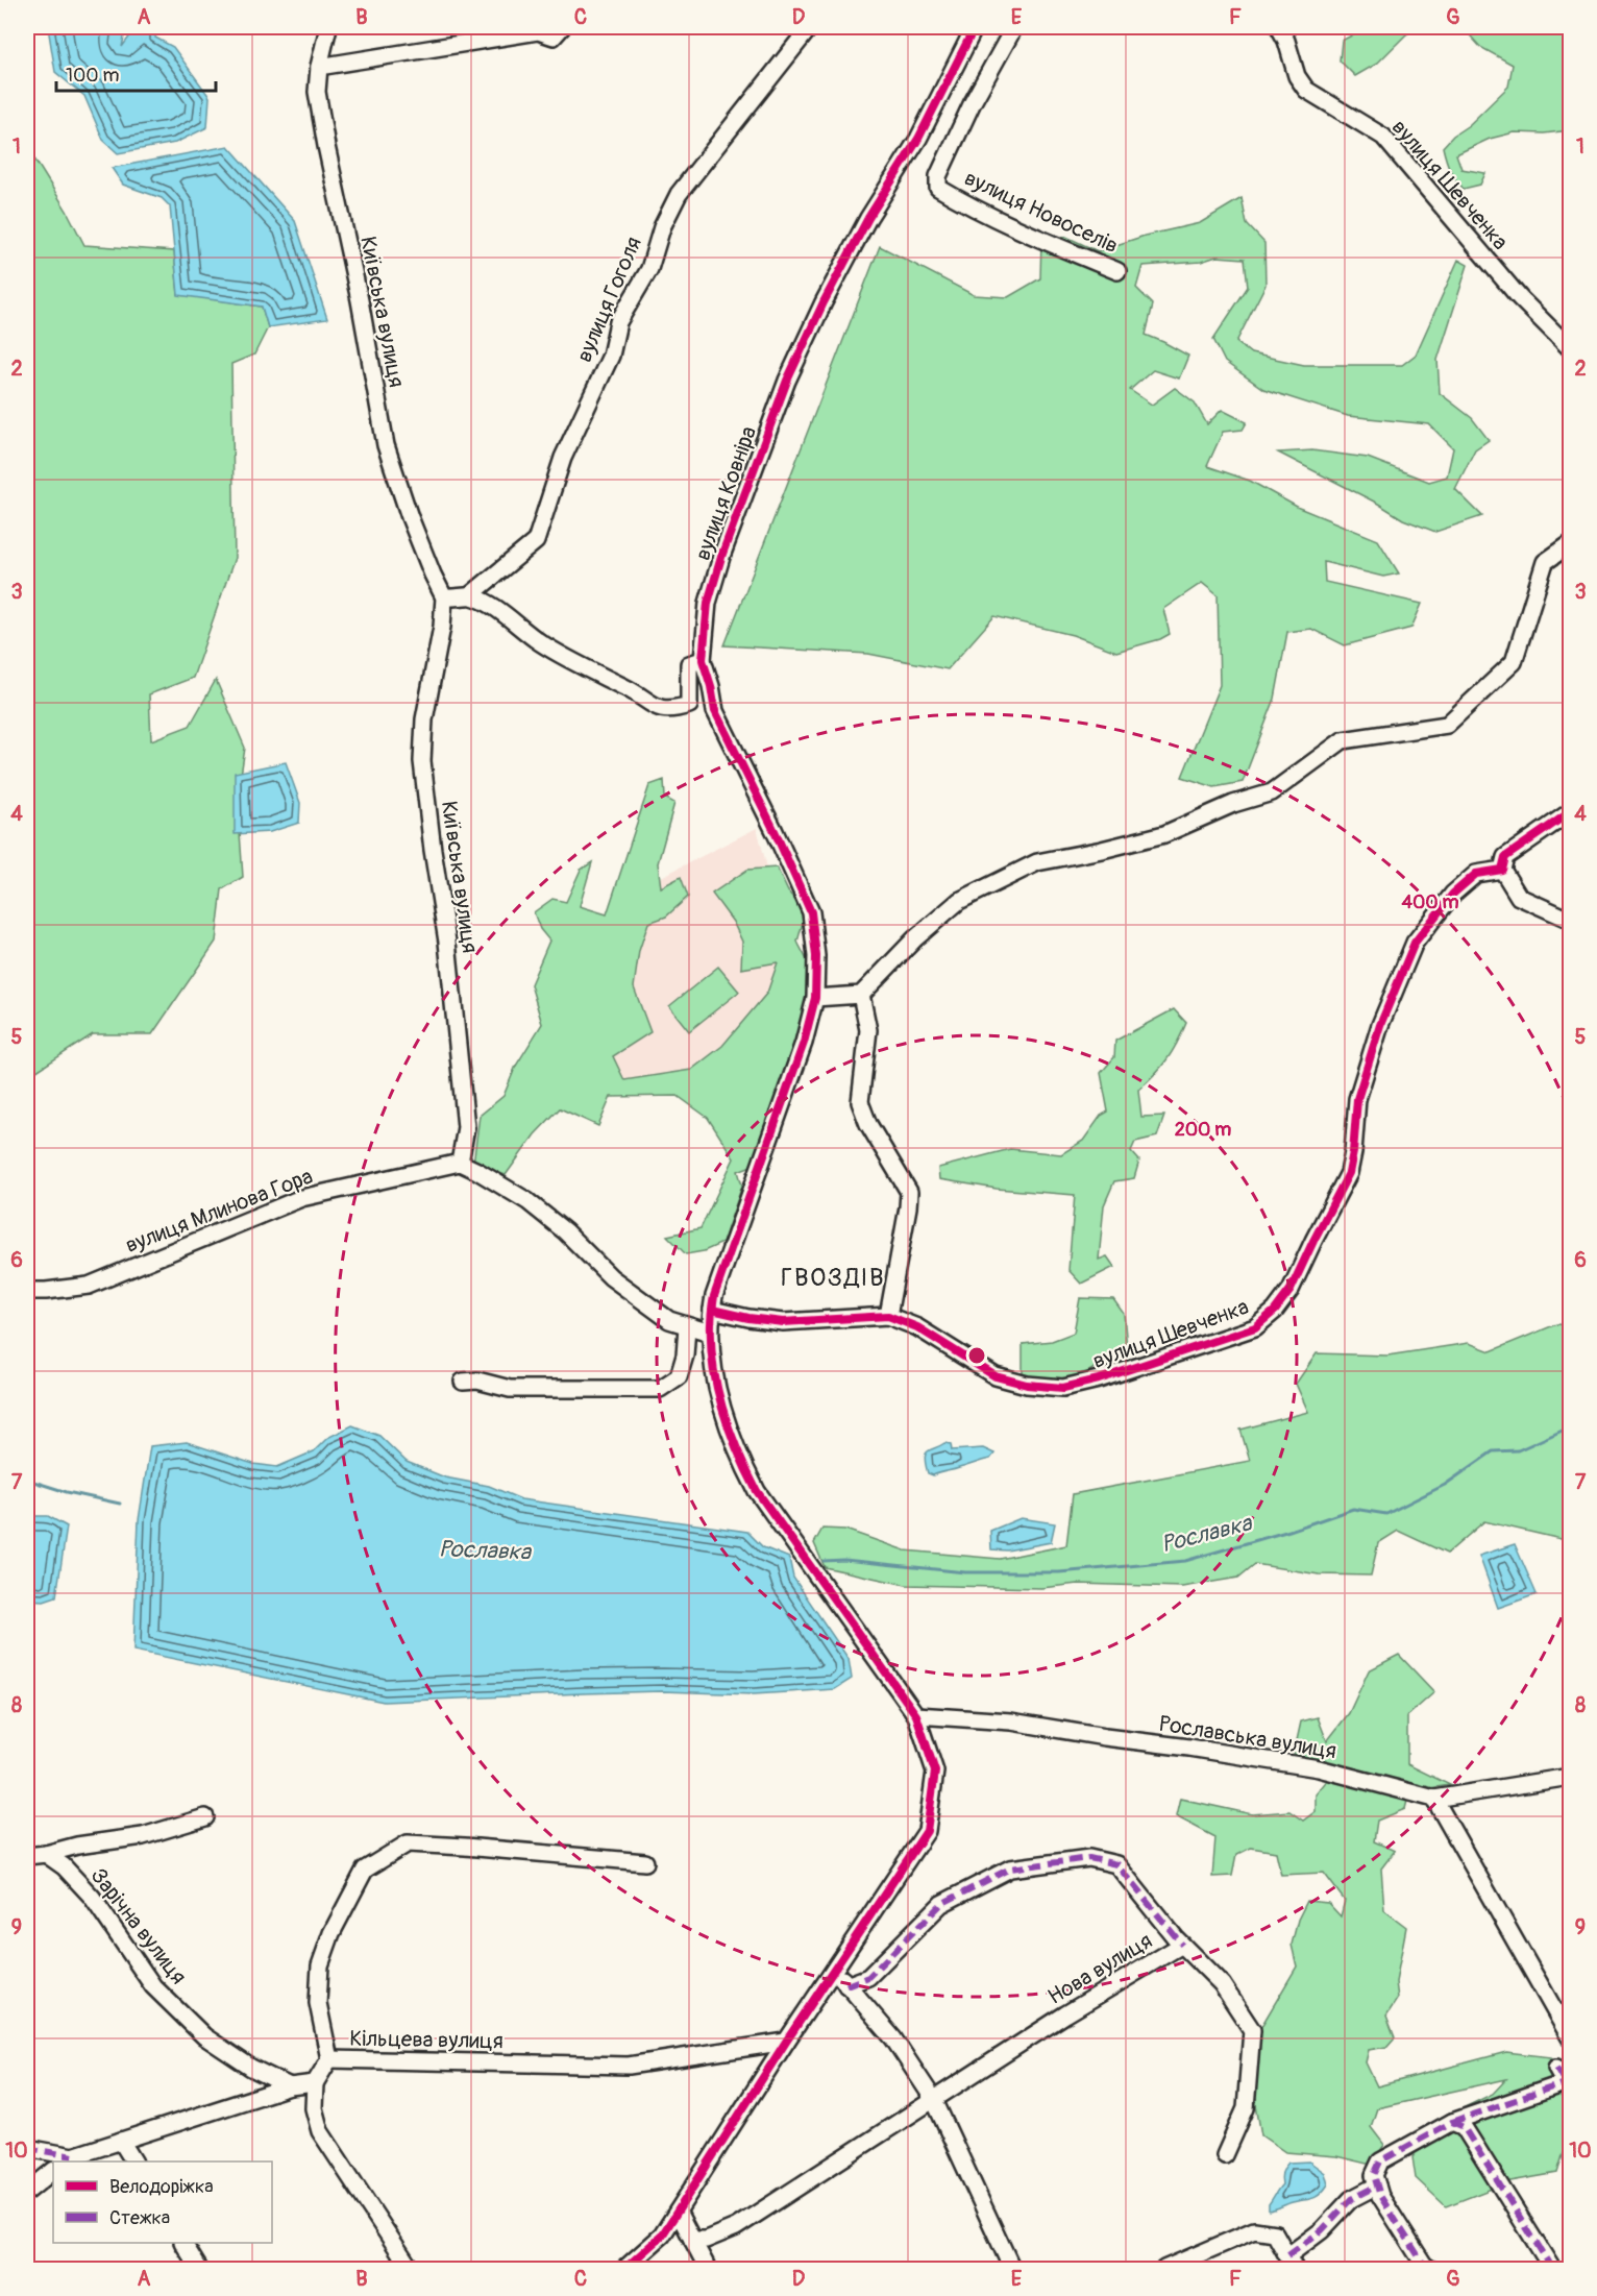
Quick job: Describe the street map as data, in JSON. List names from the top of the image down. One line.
{"streets":{"street":["вулиця Шевченка","вулиця Новоселів","вулиця Гоголя","Київська вулиця","вулиця Ковніра","вулиця Млинова Гора","Рославська вулиця","Зарічна вулиця","Нова вулиця","Кільцева вулиця"]},"crossings":[["вулиця Шевченка","вулиця Ковніра"],["Київська вулиця","вулиця Млинова Гора"],["вулиця Ковніра","Рославська вулиця"],["вулиця Ковніра","Кільцева вулиця"]],"districts":["ГВОЗДІВ"],"water":["Рославка"],"legend":["Велодоріжка","Стежка"],"scale_bar":"100 m","grid":{"columns":["A","B","C","D","E","F","G"],"rows":["1","2","3","4","5","6","7","8","9","10"]},"rings":["400 m","200 m"]}
